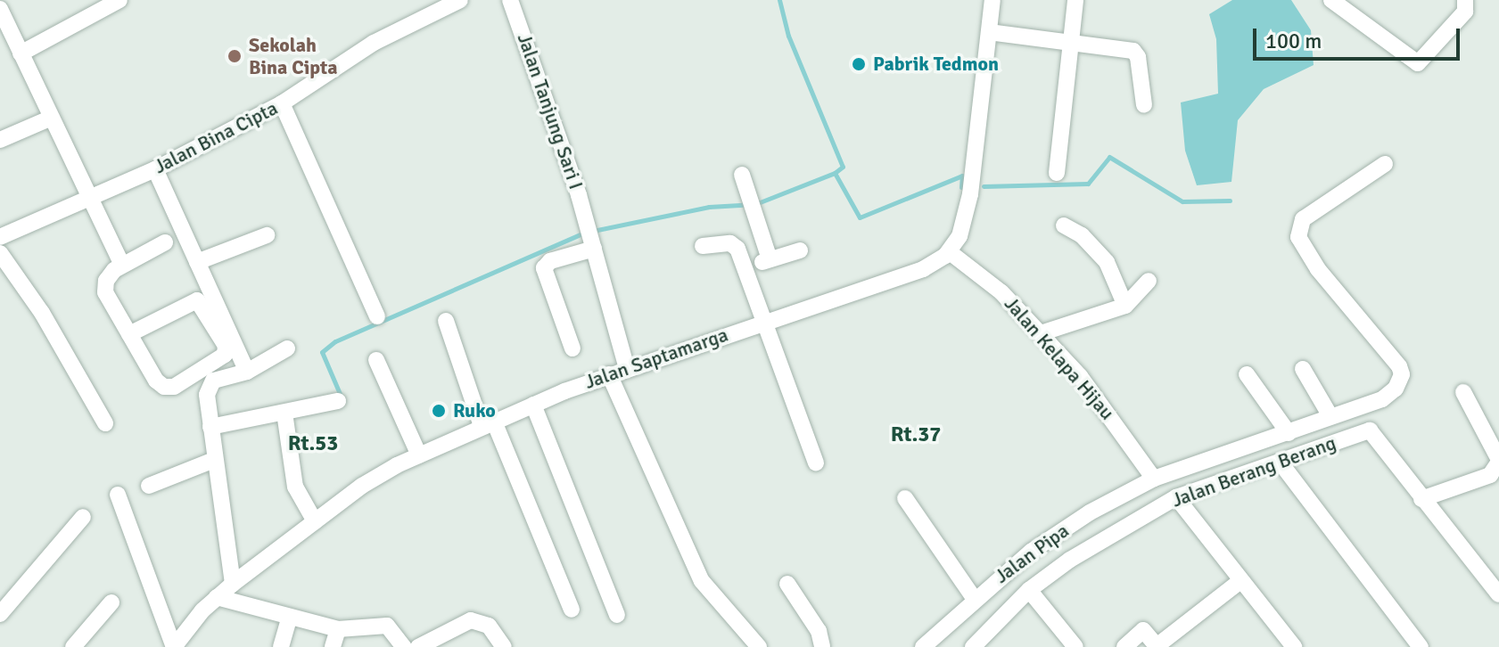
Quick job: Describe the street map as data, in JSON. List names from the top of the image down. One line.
{"streets":{"street":["Jalan Tanjung Sari I","Jalan Bina Cipta","Jalan Saptamarga","Jalan Kelapa Hijau","Jalan Berang Berang","Jalan Pipa"]},"crossings":[["Jalan Tanjung Sari I","Jalan Saptamarga"],["Jalan Saptamarga","Jalan Kelapa Hijau"],["Jalan Kelapa Hijau","Jalan Pipa"]],"districts":["Rt.37","Rt.53"],"places":["Sekolah Bina Cipta","Pabrik Tedmon","Ruko"],"scale_bar":"100 m"}
